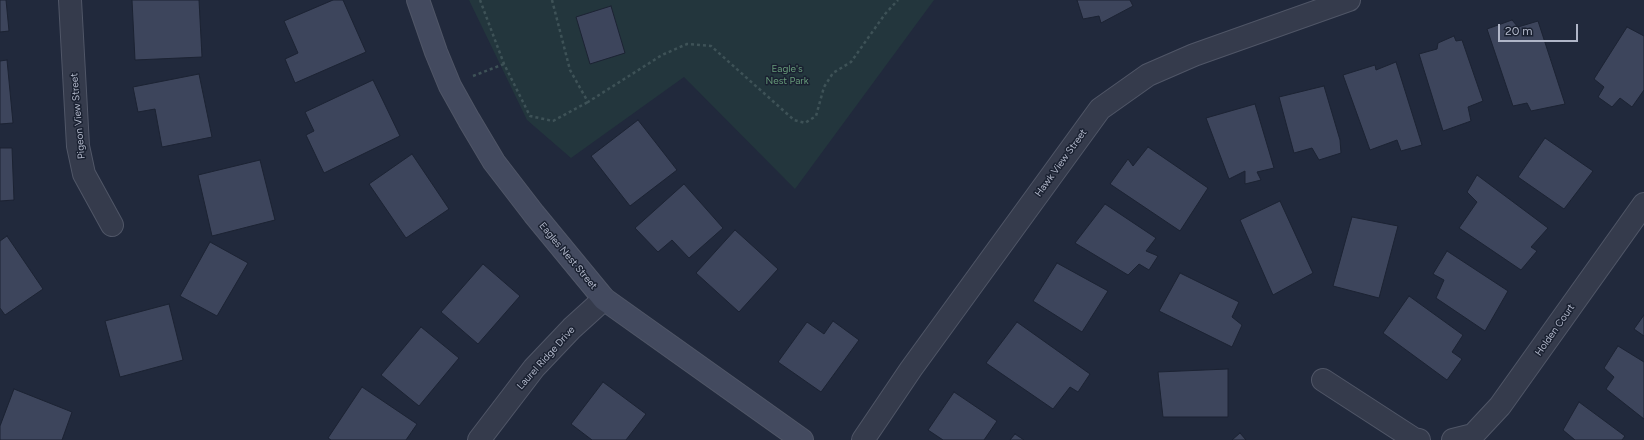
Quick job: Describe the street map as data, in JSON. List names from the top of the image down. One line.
{"streets":{"street":["Pigeon View Street","Hawk View Street","Eagles Nest Street","Holden Court","Laurel Ridge Drive"]},"crossings":[["Eagles Nest Street","Laurel Ridge Drive"]],"parks":["Eagle's Nest Park"],"scale_bar":"20 m"}
